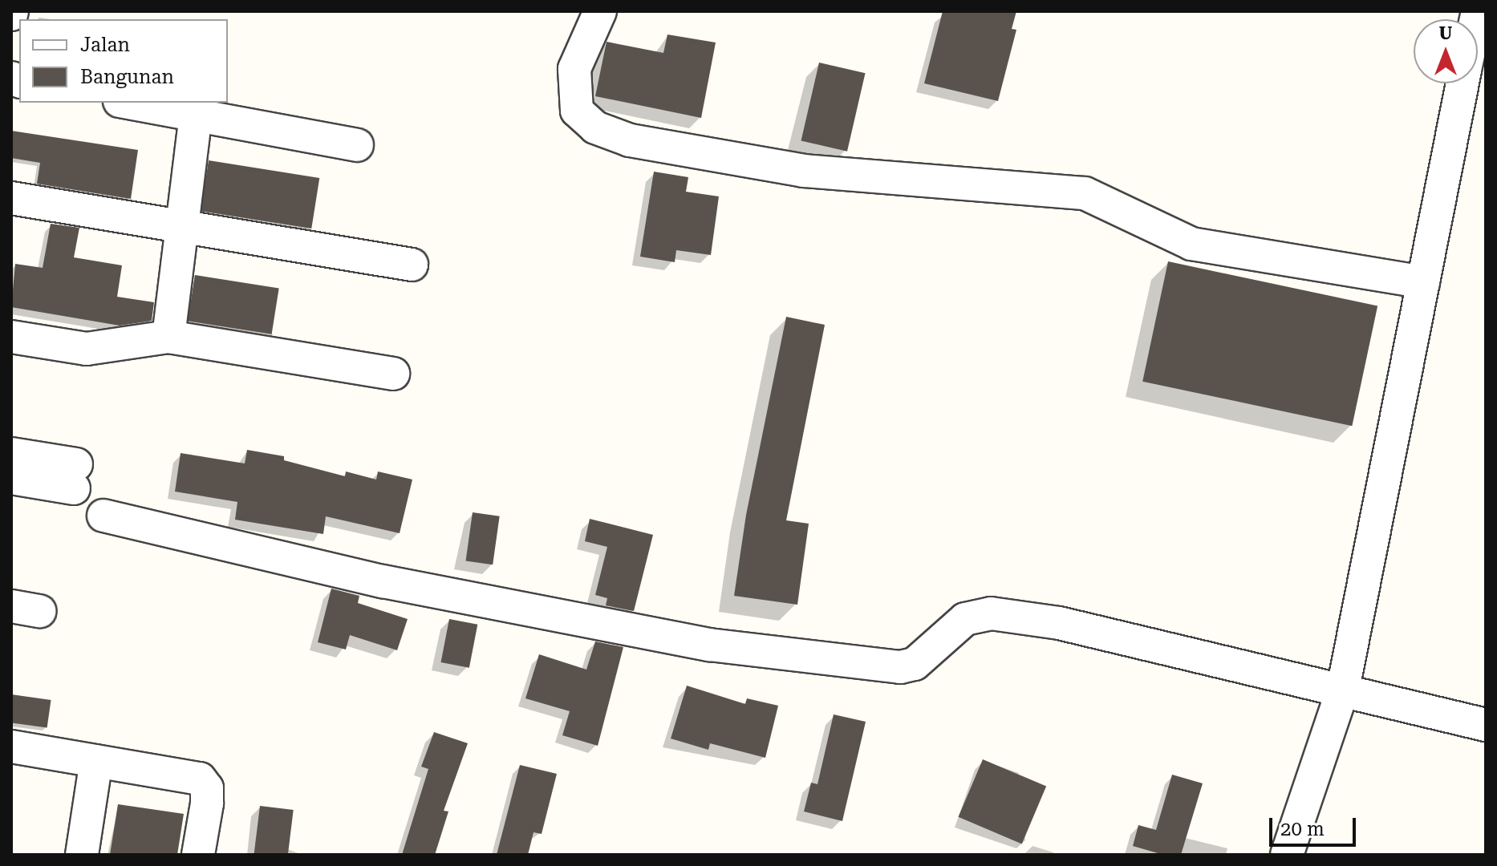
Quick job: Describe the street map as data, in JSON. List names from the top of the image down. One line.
{"legend":["Jalan","Bangunan"],"scale_bar":"20 m","north":"top"}
